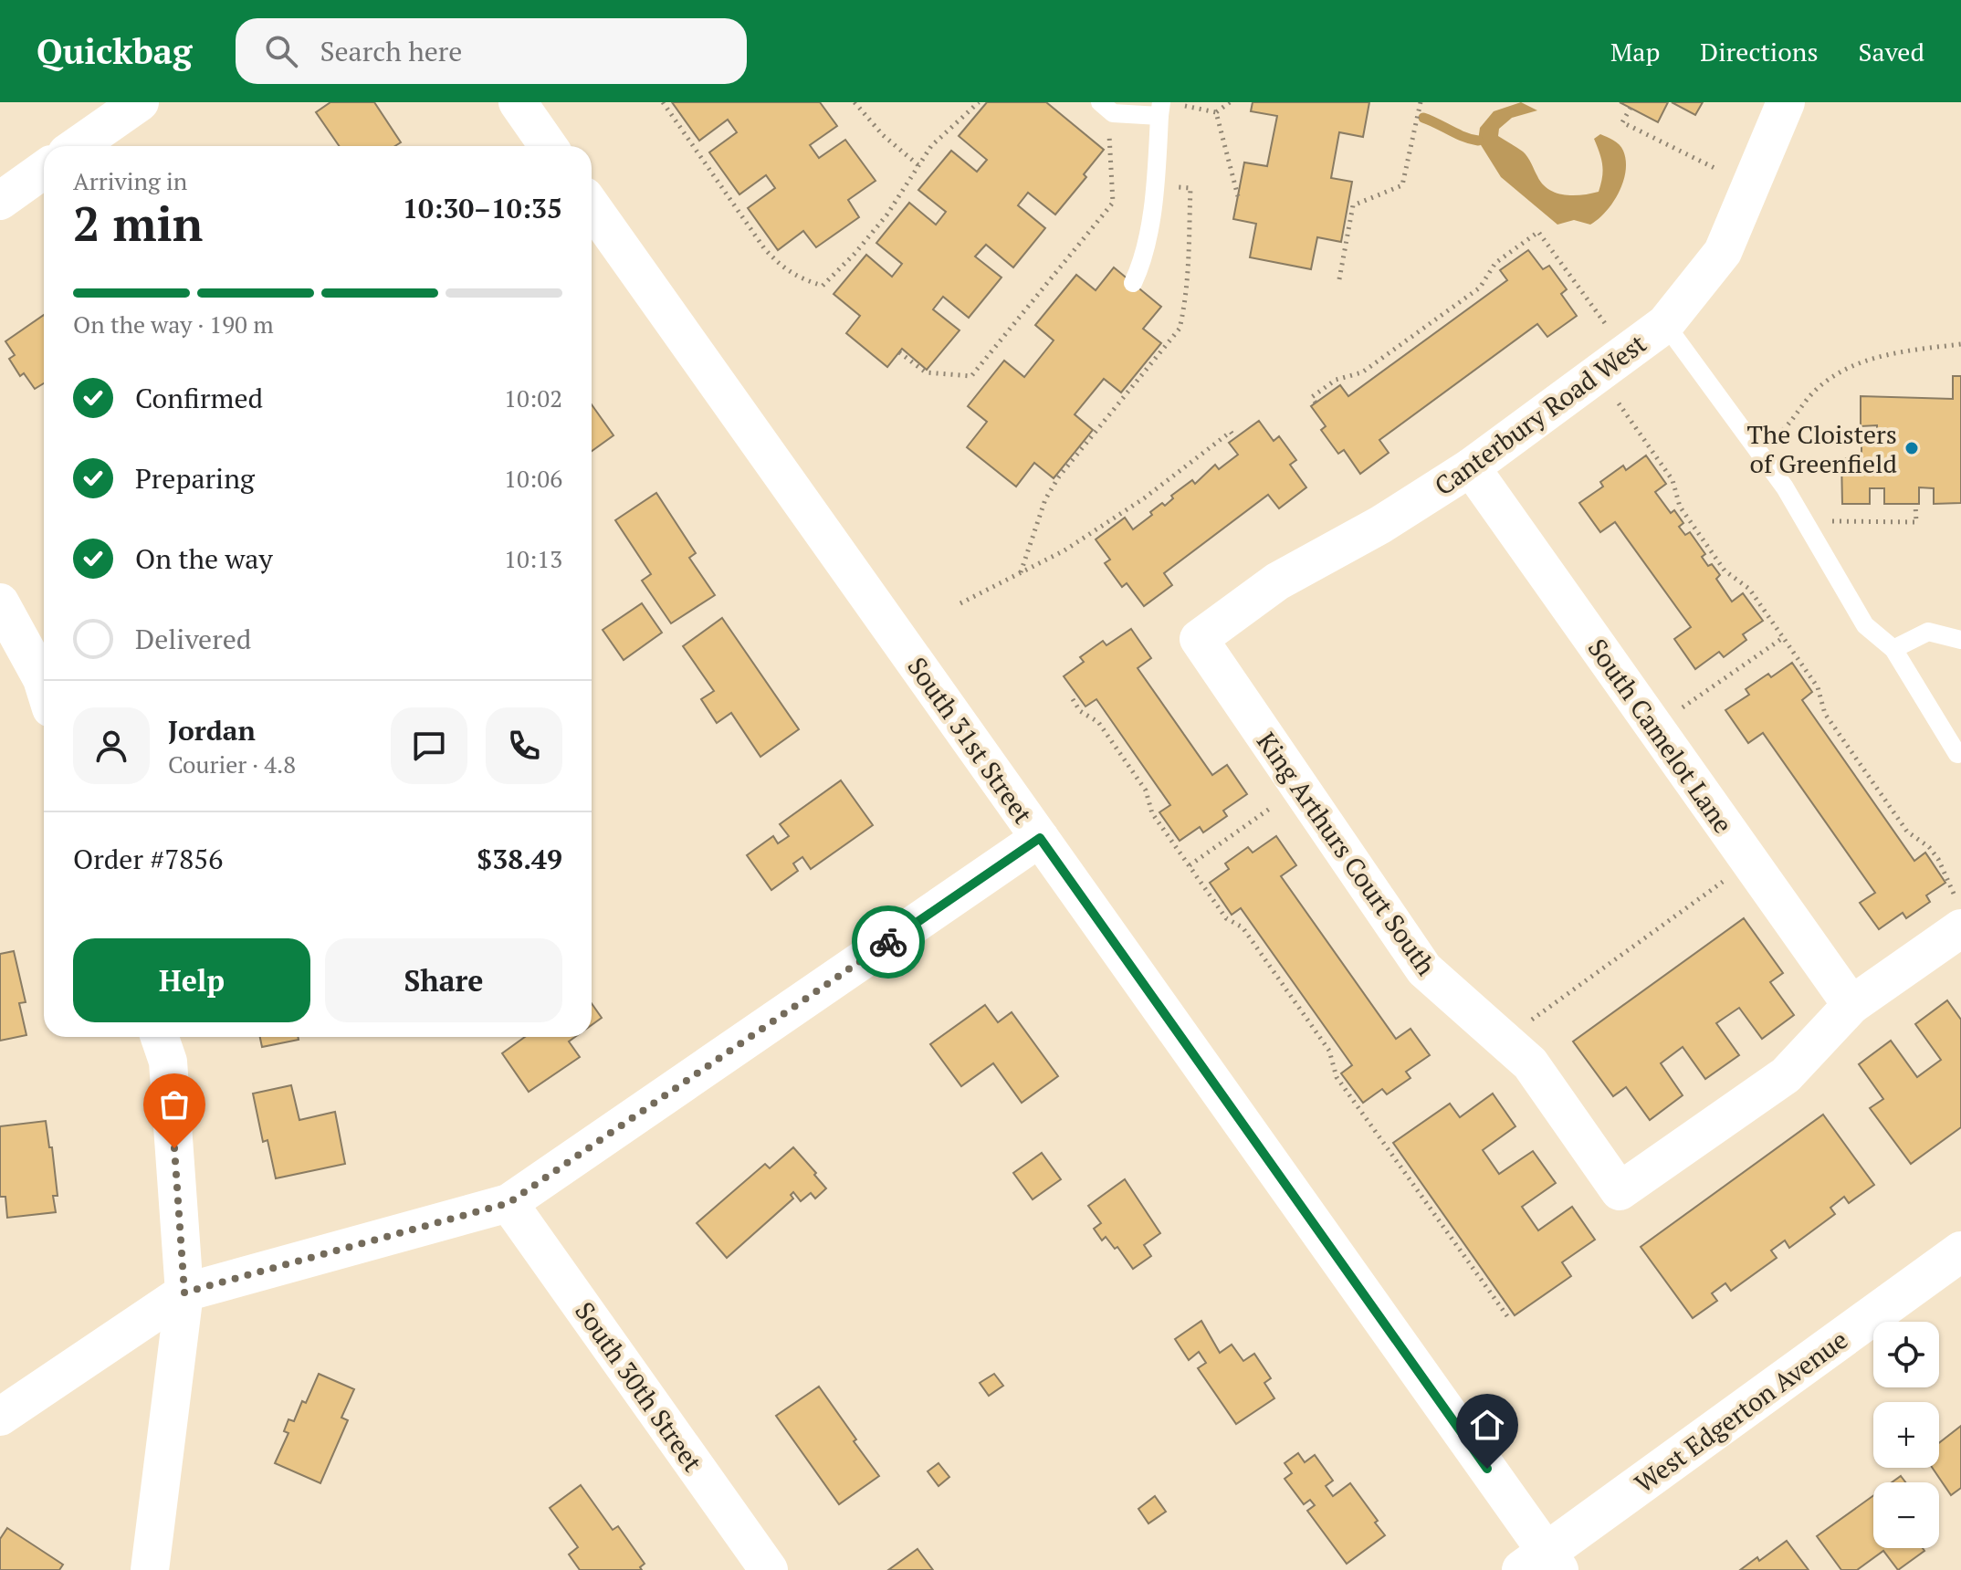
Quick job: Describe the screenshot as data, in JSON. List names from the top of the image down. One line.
{"streets":{"street":["Canterbury Road West","South Camelot Lane","South 31st Street","King Arthurs Court South","South 30th Street","West Edgerton Avenue"]},"crossings":[["Canterbury Road West","South Camelot Lane"],["Canterbury Road West","King Arthurs Court South"],["South Camelot Lane","King Arthurs Court South"],["South 31st Street","West Edgerton Avenue"]],"places":["The Cloisters of Greenfield"],"page":{"header":"Quickbag","search":"Search here","nav":["Map","Directions","Saved"],"heading":["2 min","Arriving in","10:30–10:35"],"panel":["Jordan","Courier · 4.8","Order #7856","$38.49"],"bar":"On the way · 190 m","list":[["Confirmed","10:02"],["Preparing","10:06"],["On the way","10:13"],"Delivered"],"buttons":["Help","Share"],"map_buttons":["+","−"]}}
